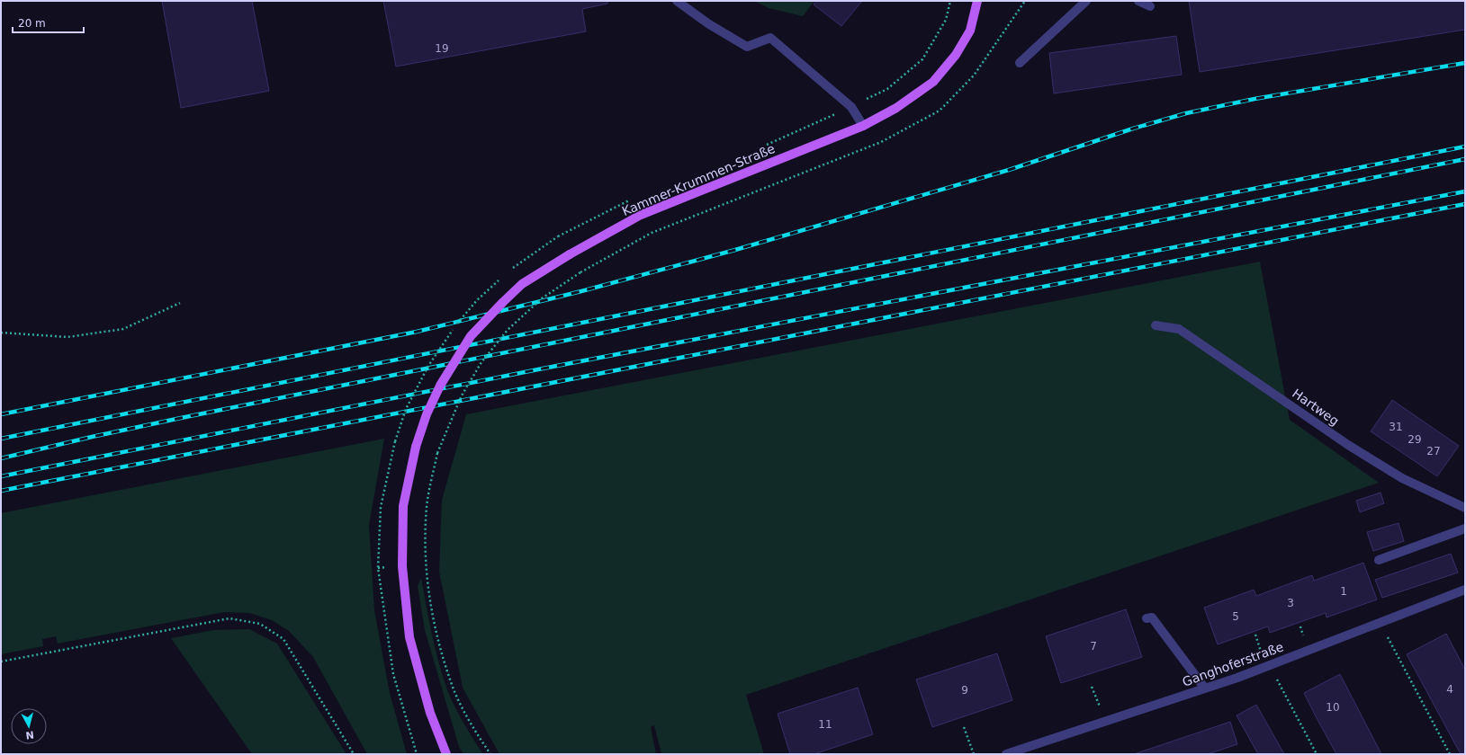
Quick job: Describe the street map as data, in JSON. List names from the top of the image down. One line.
{"streets":{"main road":["Kammer-Krummen-Straße"],"street":["Hartweg","Ganghoferstraße"]},"house_numbers":["19","31","29","27","1","3","5","7","4","9","10","11"],"scale_bar":"20 m","north":"bottom"}
